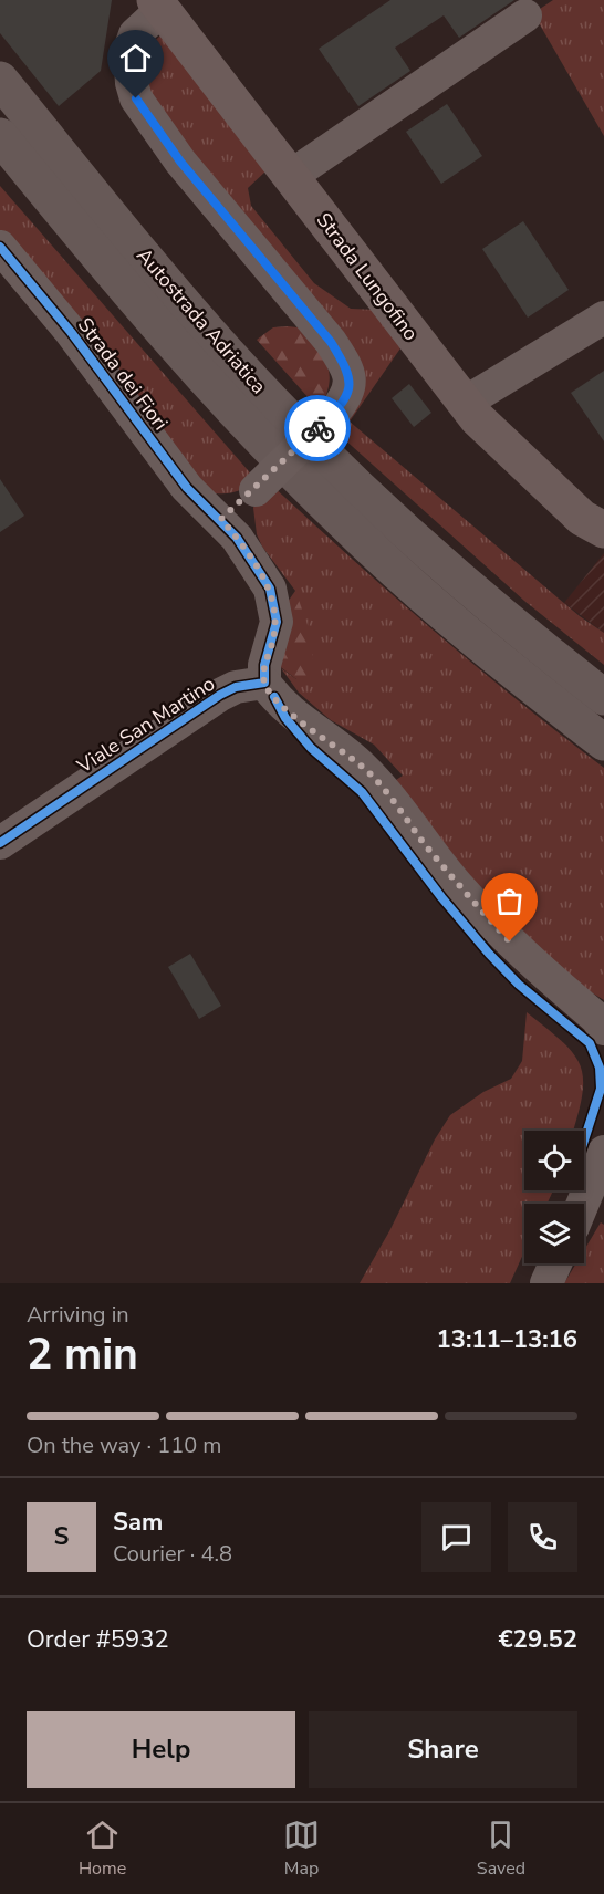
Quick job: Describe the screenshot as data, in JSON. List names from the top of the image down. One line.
{"streets":{"highway":["Autostrada Adriatica"],"main road":["Strada Lungofino"],"street":["Strada dei Fiori","Viale San Martino"]},"page":{"heading":["2 min","Arriving in","13:11–13:16"],"panel":["Sam","Courier · 4.8","Order #5932","€29.52"],"bar":"On the way · 110 m","round":"S","buttons":["Help","Share"],"tabs":["Home","Map","Saved"]}}
